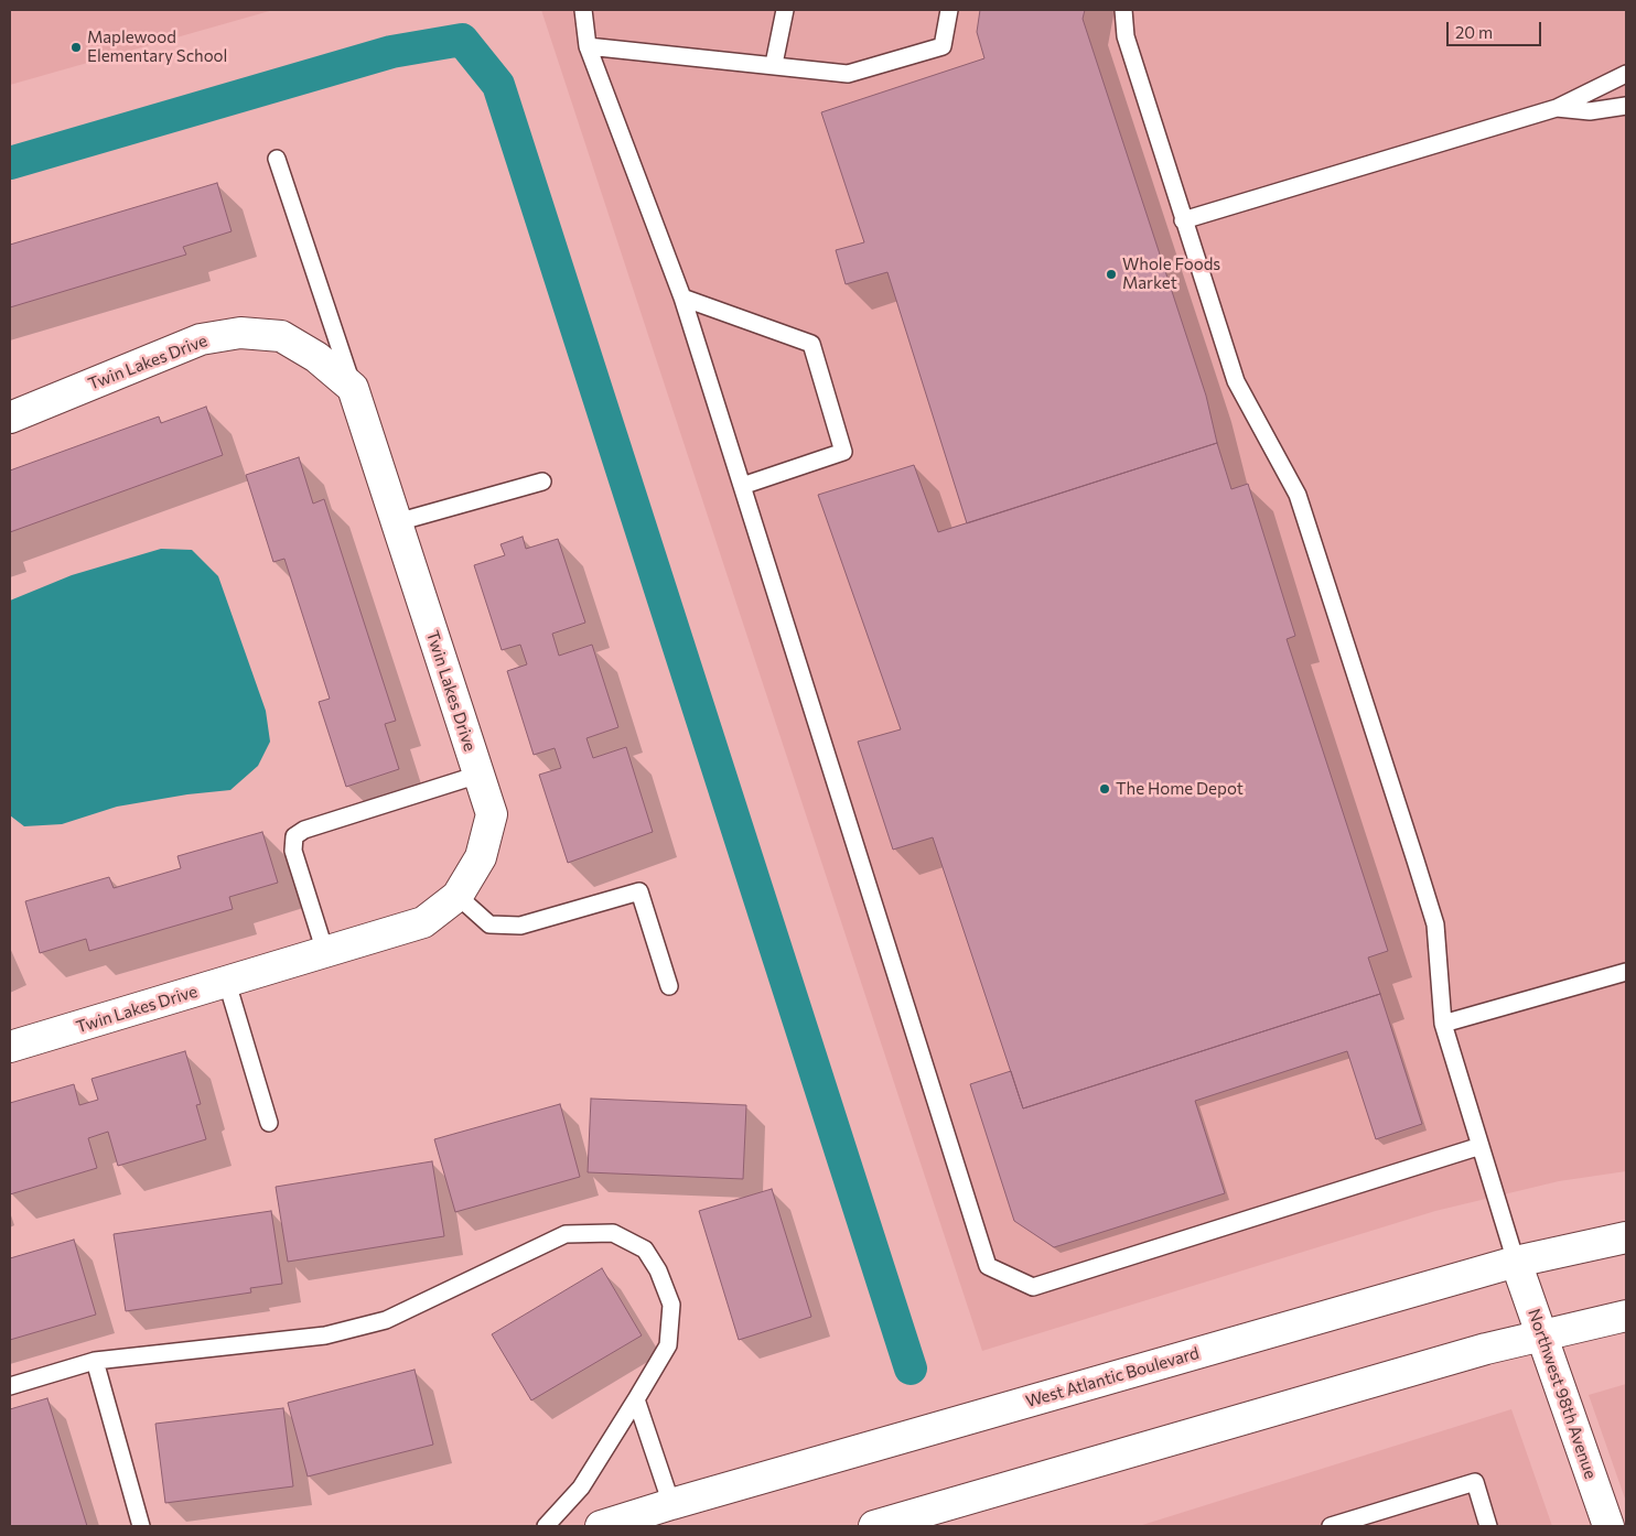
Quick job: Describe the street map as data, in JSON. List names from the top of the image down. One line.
{"streets":{"main road":["Twin Lakes Drive","West Atlantic Boulevard","Northwest 98th Avenue"]},"crossings":[["West Atlantic Boulevard","Northwest 98th Avenue"]],"places":["Maplewood Elementary School","Whole Foods Market","The Home Depot"],"scale_bar":"20 m"}
